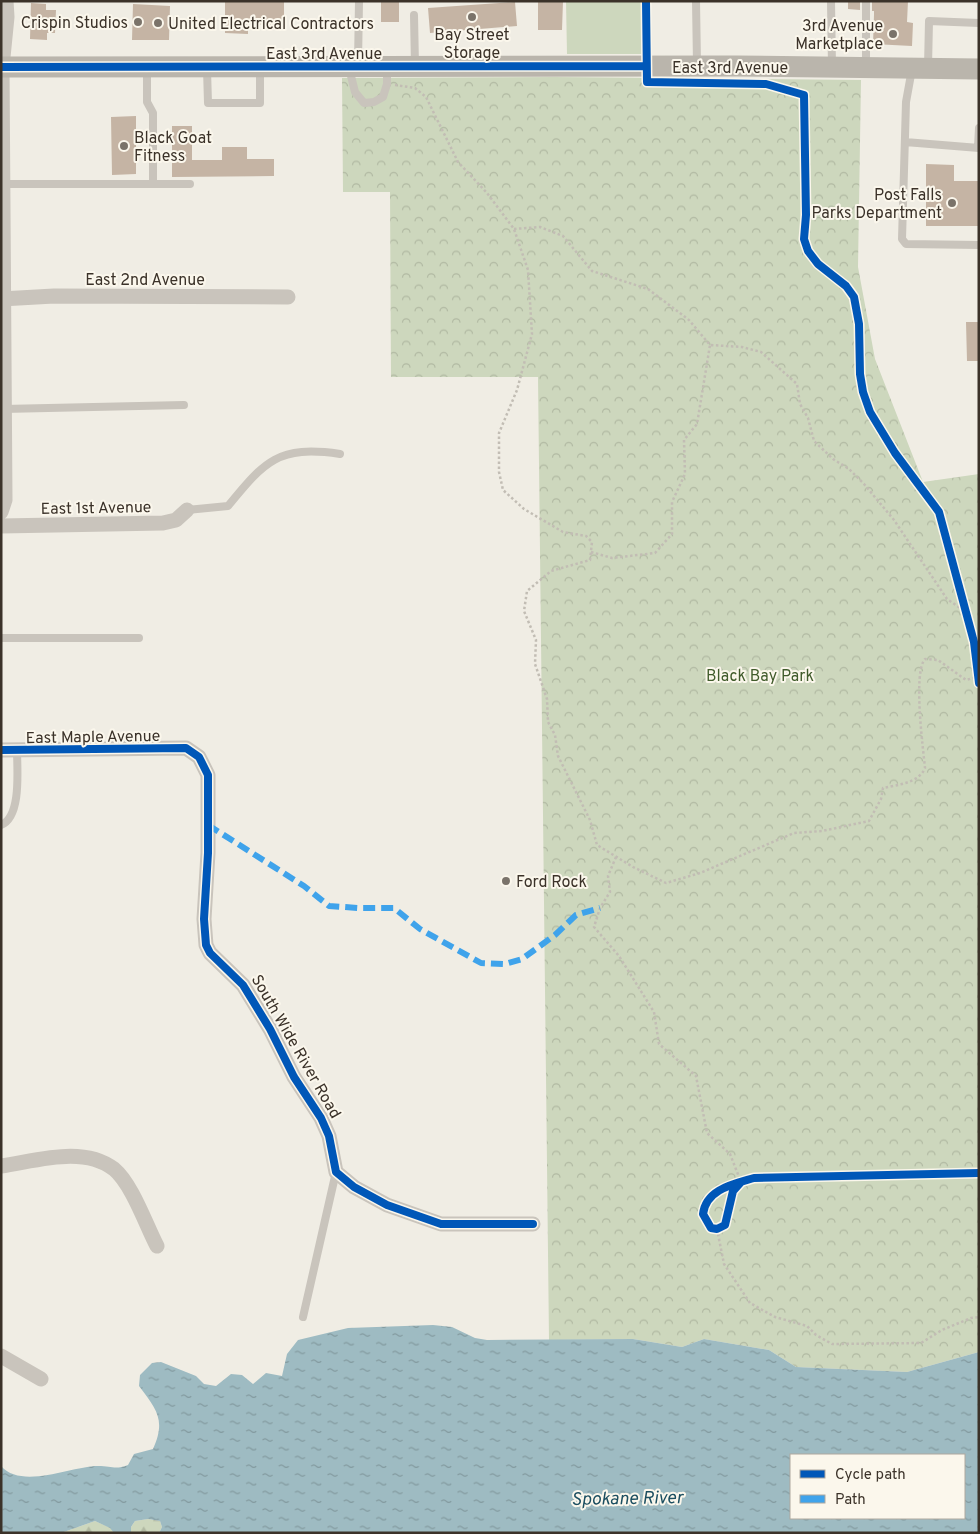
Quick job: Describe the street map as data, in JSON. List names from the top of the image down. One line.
{"streets":{"street":["East 3rd Avenue","East 2nd Avenue","East 1st Avenue","East Maple Avenue","South Wide River Road"]},"crossings":[["East Maple Avenue","South Wide River Road"]],"water":["Spokane River"],"parks":["Black Bay Park"],"places":["Bay Street Storage","Crispin Studios","United Electrical Contractors","3rd Avenue Marketplace","Black Goat Fitness","Post Falls Parks Department","Ford Rock"],"legend":["Cycle path","Path"]}
